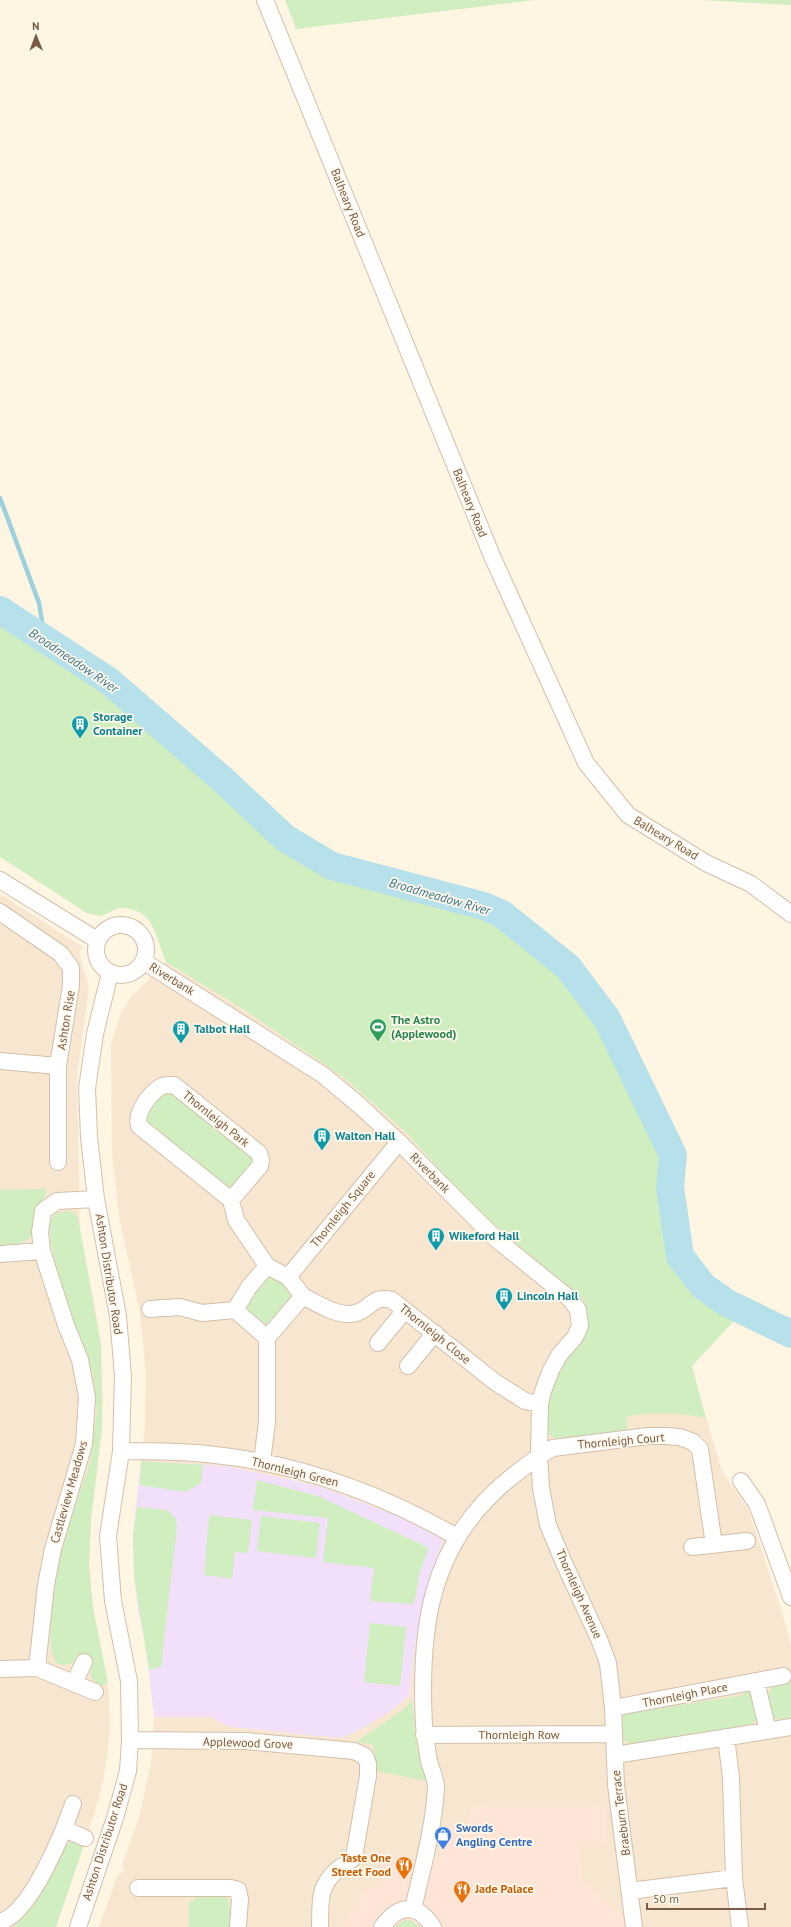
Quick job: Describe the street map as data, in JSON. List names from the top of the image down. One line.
{"streets":{"street":["Balheary Road","Riverbank","Ashton Rise","Thornleigh Park","Thornleigh Square","Ashton Distributor Road","Thornleigh Close","Thornleigh Court","Thornleigh Green","Castleview Meadows","Thornleigh Avenue","Thornleigh Place","Thornleigh Row","Applewood Grove","Braeburn Terrace"]},"crossings":[["Riverbank","Thornleigh Square"],["Riverbank","Ashton Distributor Road"],["Riverbank","Thornleigh Close"],["Riverbank","Thornleigh Court"],["Riverbank","Thornleigh Avenue"],["Ashton Distributor Road","Thornleigh Green"],["Ashton Distributor Road","Castleview Meadows"],["Ashton Distributor Road","Applewood Grove"],["Thornleigh Court","Thornleigh Green"],["Thornleigh Court","Thornleigh Avenue"],["Thornleigh Court","Thornleigh Row"],["Thornleigh Avenue","Thornleigh Place"],["Thornleigh Avenue","Thornleigh Row"],["Thornleigh Avenue","Braeburn Terrace"],["Thornleigh Row","Braeburn Terrace"]],"water":["Broadmeadow River"],"places":{"building":["Storage Container","Talbot Hall","Walton Hall","Wikeford Hall","Lincoln Hall"],"sports":["The Astro (Applewood)"],"shop":["Swords Angling Centre"],"restaurant":["Taste One Street Food","Jade Palace"]},"scale_bar":"50 m","north":"top"}
